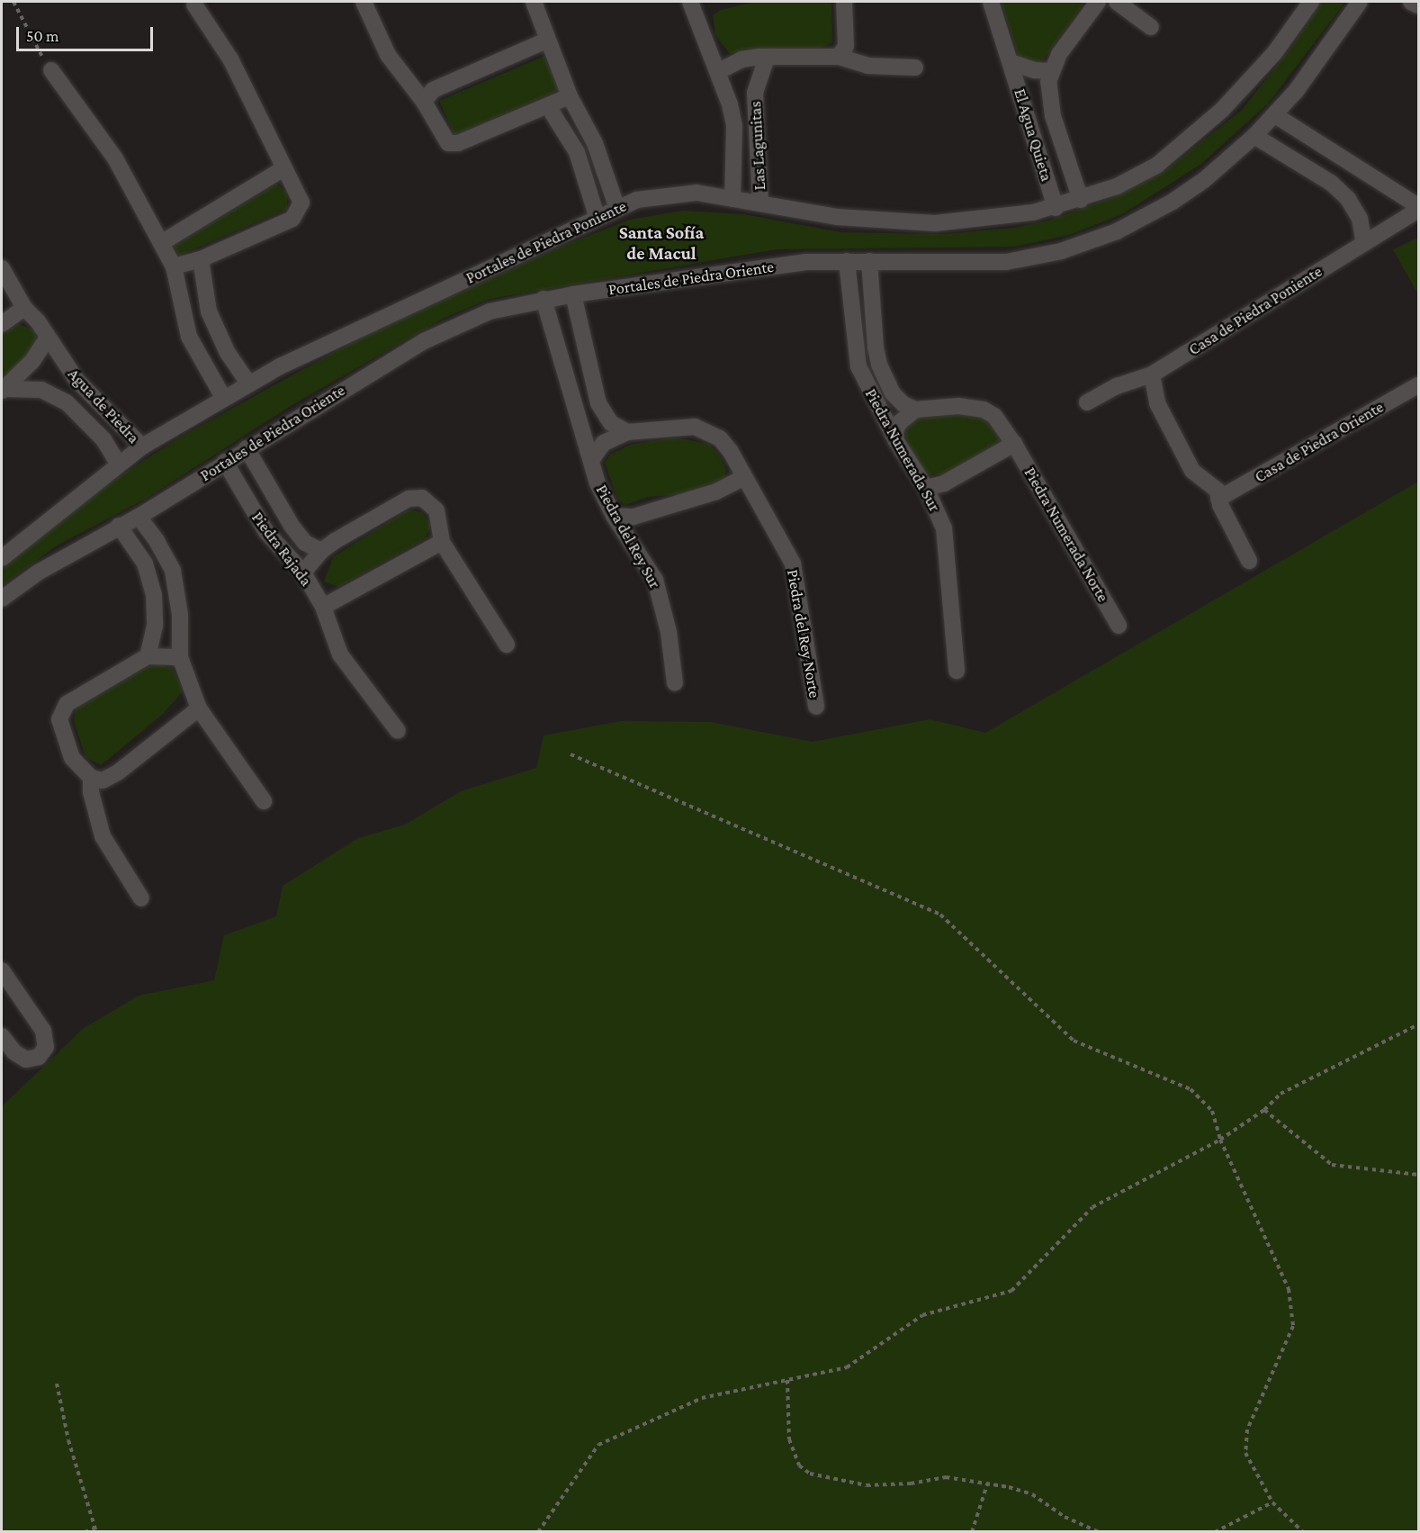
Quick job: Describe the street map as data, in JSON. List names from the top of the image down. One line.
{"streets":{"street":["El Agua Quieta","Las Lagunitas","Portales de Piedra Poniente","Portales de Piedra Oriente","Casa de Piedra Poniente","Agua de Piedra","Casa de Piedra Oriente","Piedra Numerada Sur","Piedra Numerada Norte","Piedra del Rey Sur","Piedra Rajada","Piedra del Rey Norte"]},"crossings":[["El Agua Quieta","Portales de Piedra Poniente"],["Las Lagunitas","Portales de Piedra Poniente"],["Portales de Piedra Poniente","Agua de Piedra"],["Portales de Piedra Oriente","Piedra Numerada Sur"],["Portales de Piedra Oriente","Piedra del Rey Sur"],["Portales de Piedra Oriente","Piedra Rajada"],["Piedra del Rey Sur","Piedra del Rey Norte"]],"districts":["Santa Sofía de Macul"],"scale_bar":"50 m"}
